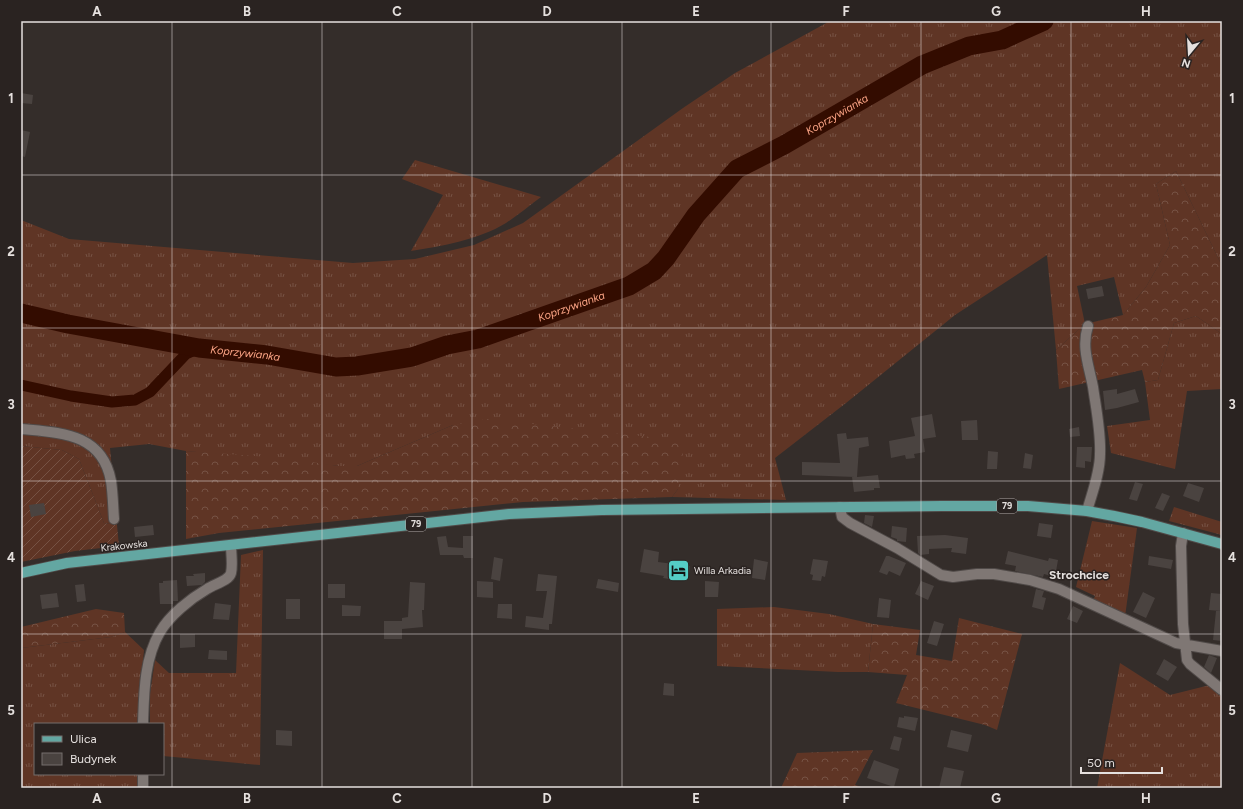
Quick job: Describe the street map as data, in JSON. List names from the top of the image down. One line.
{"streets":{"main road":["79","Krakowska"]},"crossings":[["79","Krakowska"]],"districts":["Strochcice"],"water":["Koprzywianka"],"places":{"hotel":["Willa Arkadia"]},"legend":["Ulica","Budynek"],"scale_bar":"50 m","north":"bottom","grid":{"columns":["A","B","C","D","E","F","G","H"],"rows":["1","2","3","4","5"]}}
